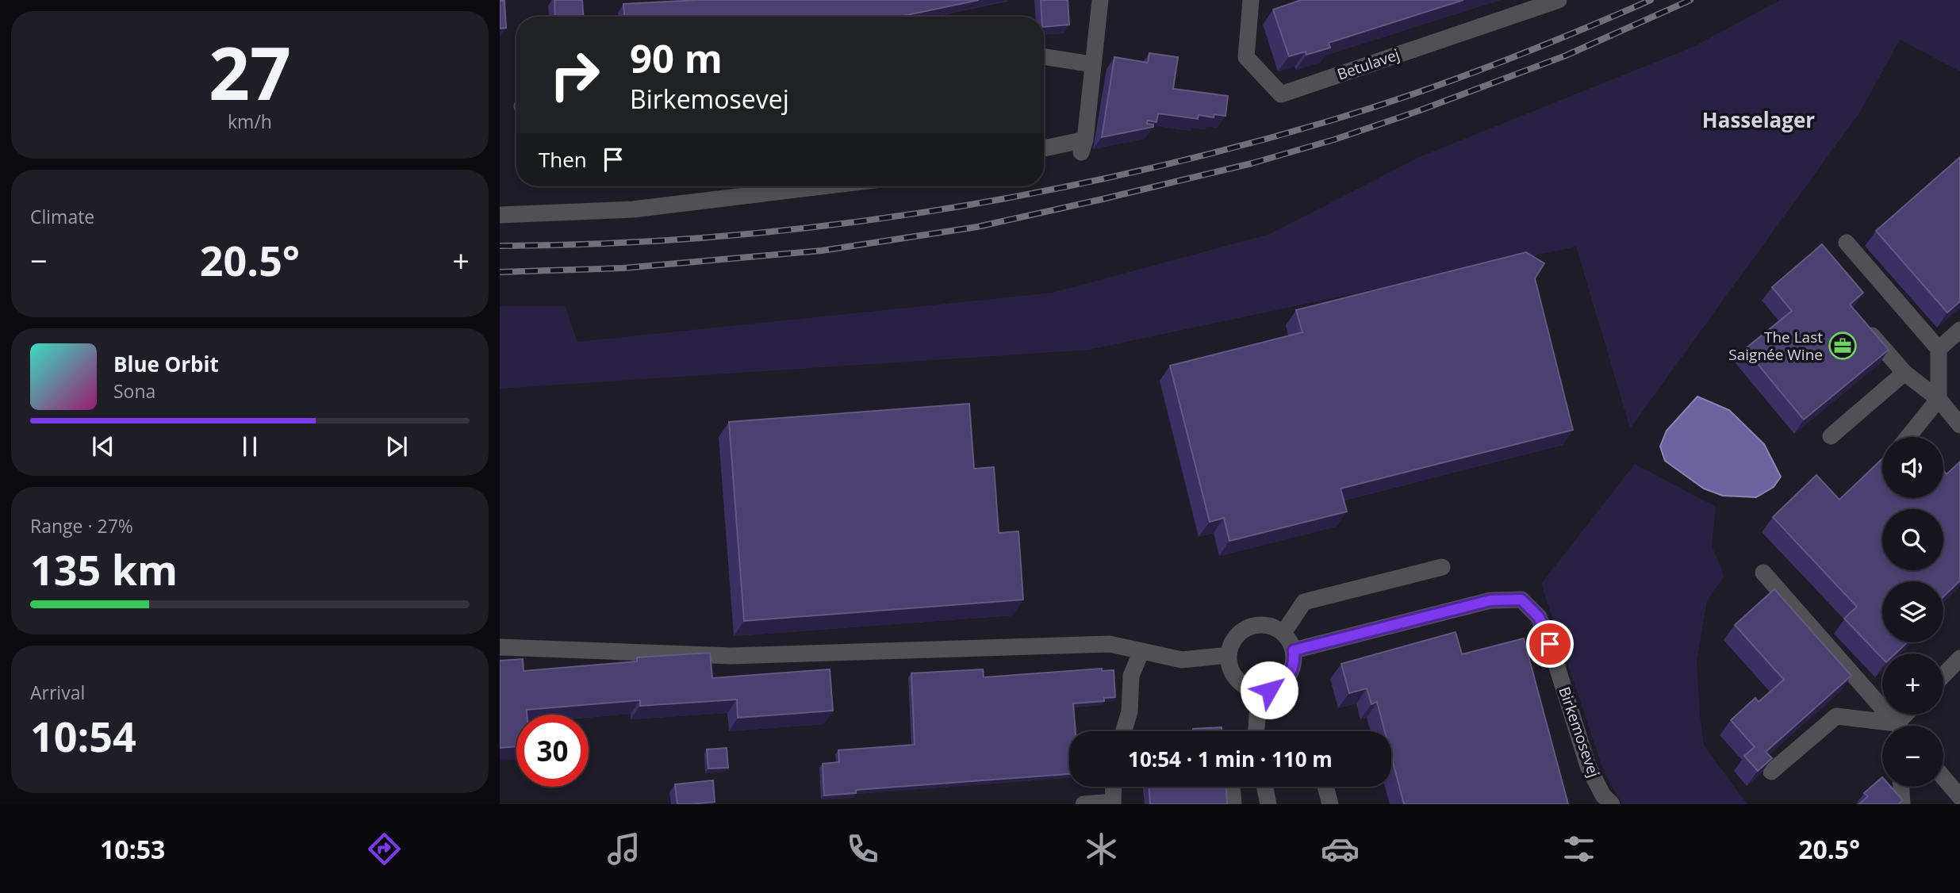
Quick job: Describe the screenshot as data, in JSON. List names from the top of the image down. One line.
{"streets":{"street":["Betulavej","Birkemosevej"]},"districts":["Hasselager"],"places":{"office":["The Last Saignée Wine"]},"page":{"tile":[["27","km/h"],"Climate",["Range · 27%","135 km"],["Arrival","10:54"]],"turn":["90 m","Birkemosevej"],"then":"Then","heat":["−","20.5°","+"],"song":["Blue Orbit","Sona"],"map_buttons":["+","−"],"limit":"30","trip":"10:54 · 1 min · 110 m","tabs":["10:53","20.5°"]}}
